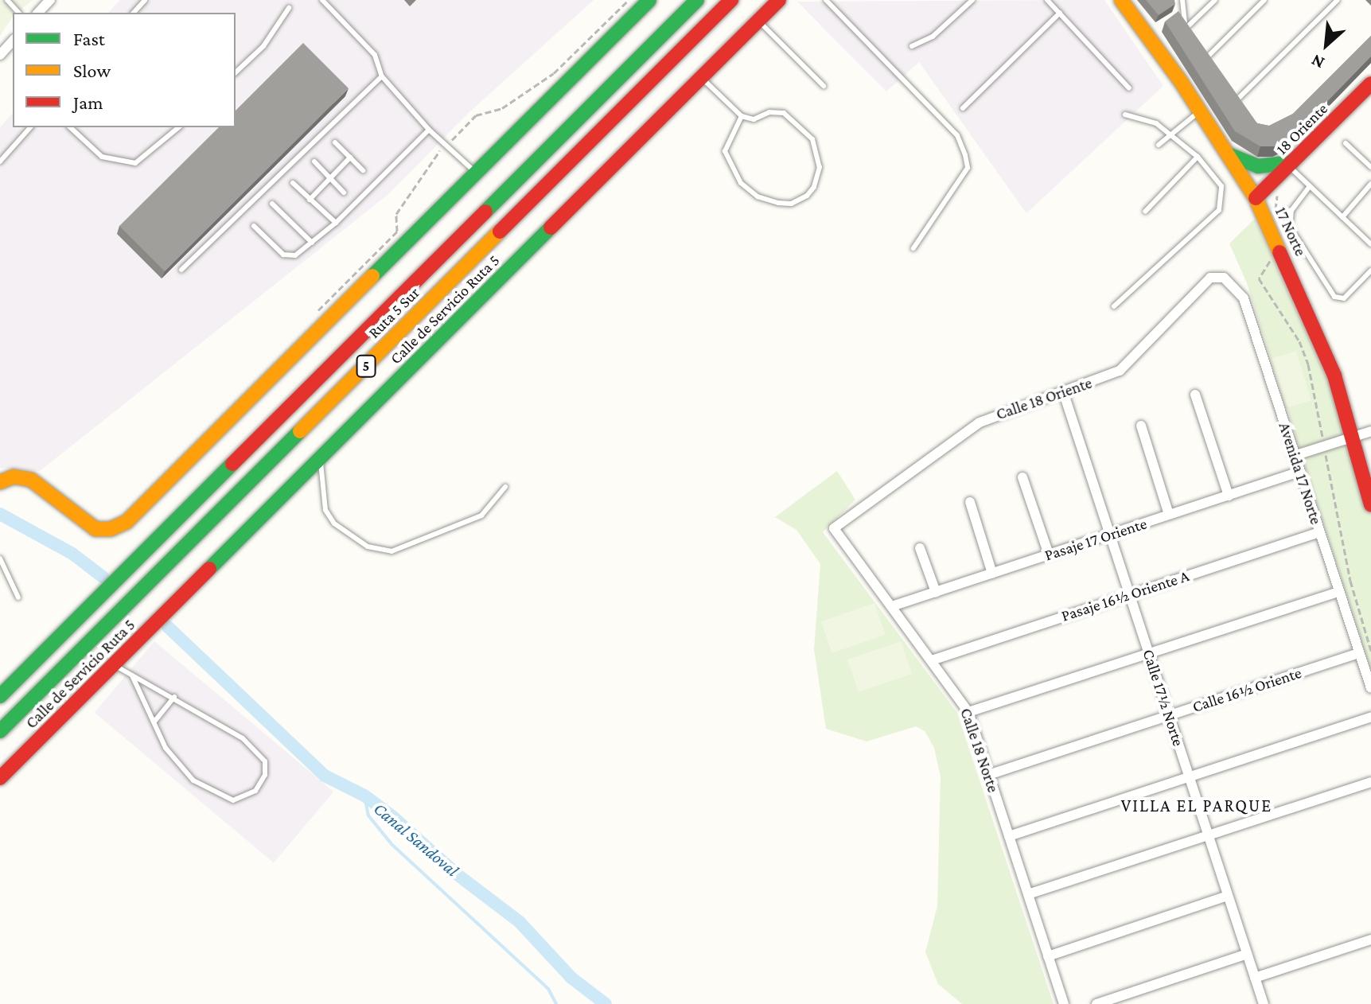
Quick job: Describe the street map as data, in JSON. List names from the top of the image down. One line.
{"streets":{"main road":["18 Oriente","17 Norte","Calle de Servicio Ruta 5","Ruta 5 Sur","5"],"street":["Calle 18 Oriente","Avenida 17 Norte","Pasaje 17 Oriente","Pasaje 16½ Oriente A","Calle 16½ Oriente","Calle 17½ Norte","Calle 18 Norte"]},"crossings":[["18 Oriente","17 Norte"],["Calle 18 Oriente","Avenida 17 Norte"],["Calle 18 Oriente","Calle 17½ Norte"],["Calle 18 Oriente","Calle 18 Norte"],["Avenida 17 Norte","Pasaje 17 Oriente"],["Avenida 17 Norte","Pasaje 16½ Oriente A"],["Avenida 17 Norte","Calle 16½ Oriente"],["Pasaje 17 Oriente","Calle 17½ Norte"],["Pasaje 17 Oriente","Calle 18 Norte"],["Pasaje 16½ Oriente A","Calle 17½ Norte"],["Pasaje 16½ Oriente A","Calle 18 Norte"],["Calle 16½ Oriente","Calle 17½ Norte"],["Calle 16½ Oriente","Calle 18 Norte"]],"districts":["VILLA EL PARQUE"],"water":["Canal Sandoval"],"legend":["Fast","Slow","Jam"],"north":"bottom left"}
